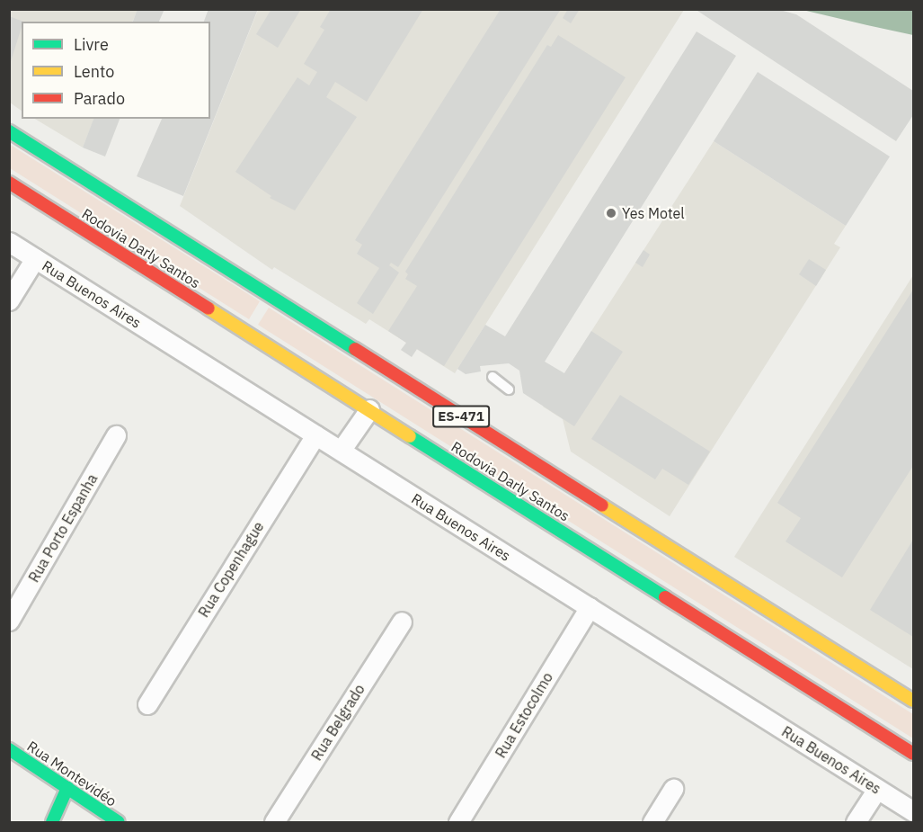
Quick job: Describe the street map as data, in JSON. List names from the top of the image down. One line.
{"streets":{"main road":["Rodovia Darly Santos","ES-471","Rua Montevidéo"],"street":["Rua Buenos Aires","Rua Porto Espanha","Rua Copenhague","Rua Estocolmo","Rua Belgrado"]},"crossings":[["Rua Buenos Aires","Rua Copenhague"],["Rua Buenos Aires","Rua Estocolmo"]],"places":["Yes Motel"],"legend":["Livre","Lento","Parado"]}
